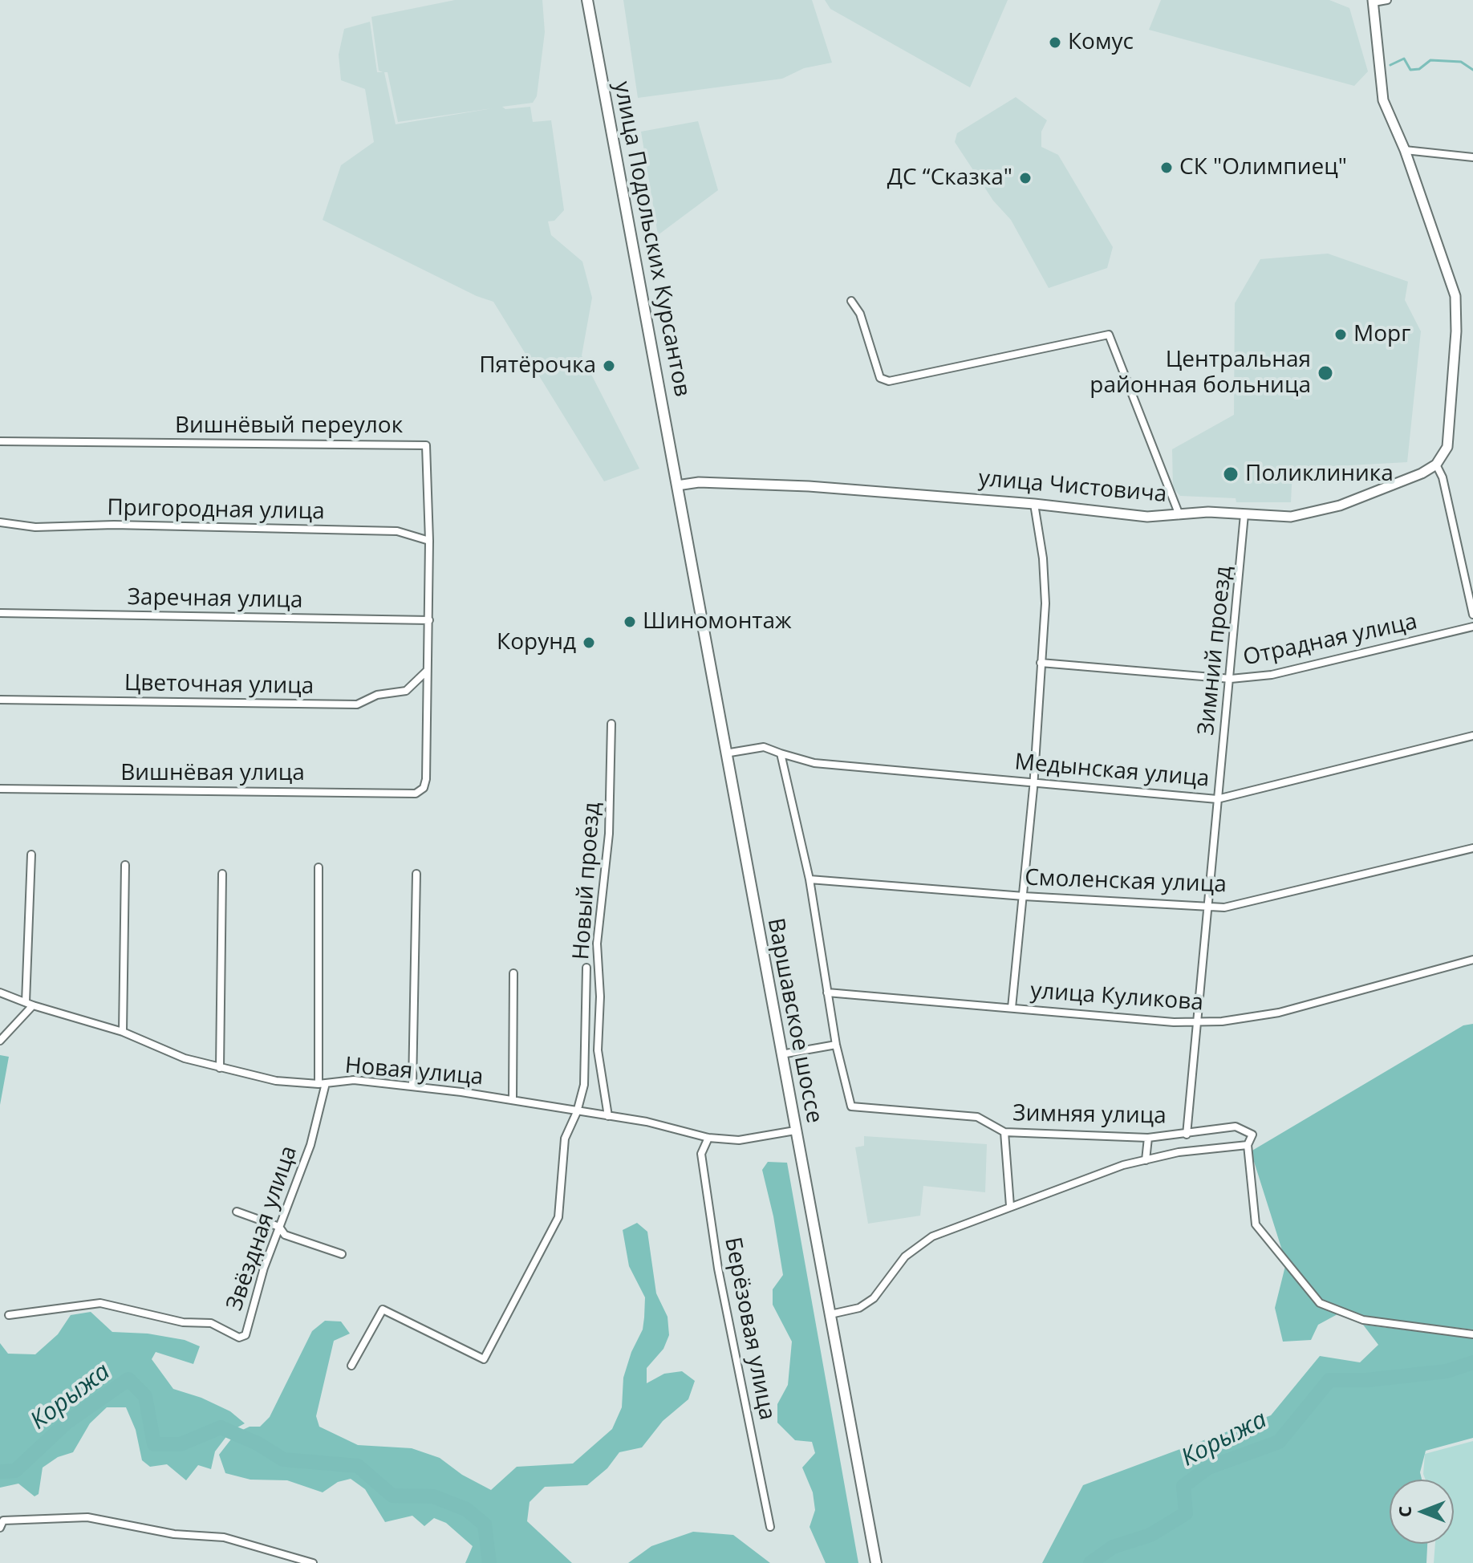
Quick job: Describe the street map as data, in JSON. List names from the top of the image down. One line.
{"streets":{"main road":["улица Подольских Курсантов","Варшавское шоссе"],"street":["Вишнёвый переулок","улица Чистовича","Пригородная улица","Заречная улица","Отрадная улица","Зимний проезд","Цветочная улица","Медынская улица","Вишнёвая улица","Новый проезд","Смоленская улица","улица Куликова","Новая улица","Зимняя улица","Звёздная улица","Берёзовая улица"]},"crossings":[["улица Подольских Курсантов","улица Чистовича"],["улица Подольских Курсантов","Варшавское шоссе"],["Вишнёвый переулок","Пригородная улица"],["Вишнёвый переулок","Заречная улица"],["Вишнёвый переулок","Цветочная улица"],["Вишнёвый переулок","Вишнёвая улица"],["улица Чистовича","Зимний проезд"],["улица Чистовича","Варшавское шоссе"],["Отрадная улица","Зимний проезд"],["Зимний проезд","Медынская улица"],["Зимний проезд","Смоленская улица"],["Зимний проезд","улица Куликова"],["Зимний проезд","Зимняя улица"],["Медынская улица","Варшавское шоссе"],["Новый проезд","Новая улица"],["Варшавское шоссе","Новая улица"],["Новая улица","Звёздная улица"],["Новая улица","Берёзовая улица"]],"water":["Корыжа"],"places":["Комус","СК \"Олимпиец\"","ДС “Сказка\"","Морг","Пятёрочка","Центральная районная больница","Поликлиника","Шиномонтаж","Корунд"],"north":"left"}
